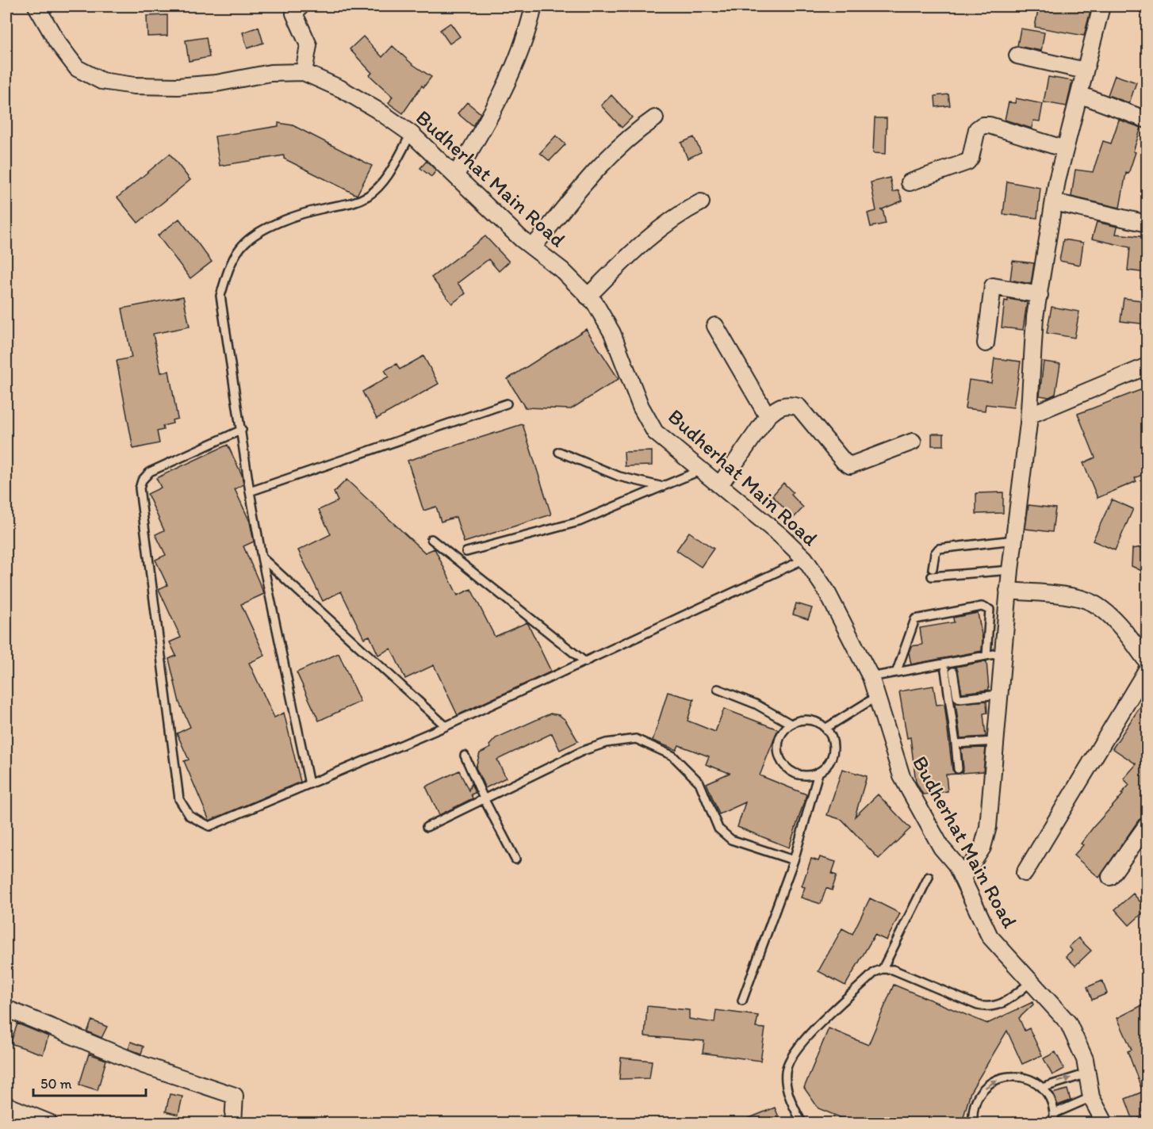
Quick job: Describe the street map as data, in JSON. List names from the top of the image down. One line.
{"streets":{"street":["Budherhat Main Road"]},"scale_bar":"50 m"}
